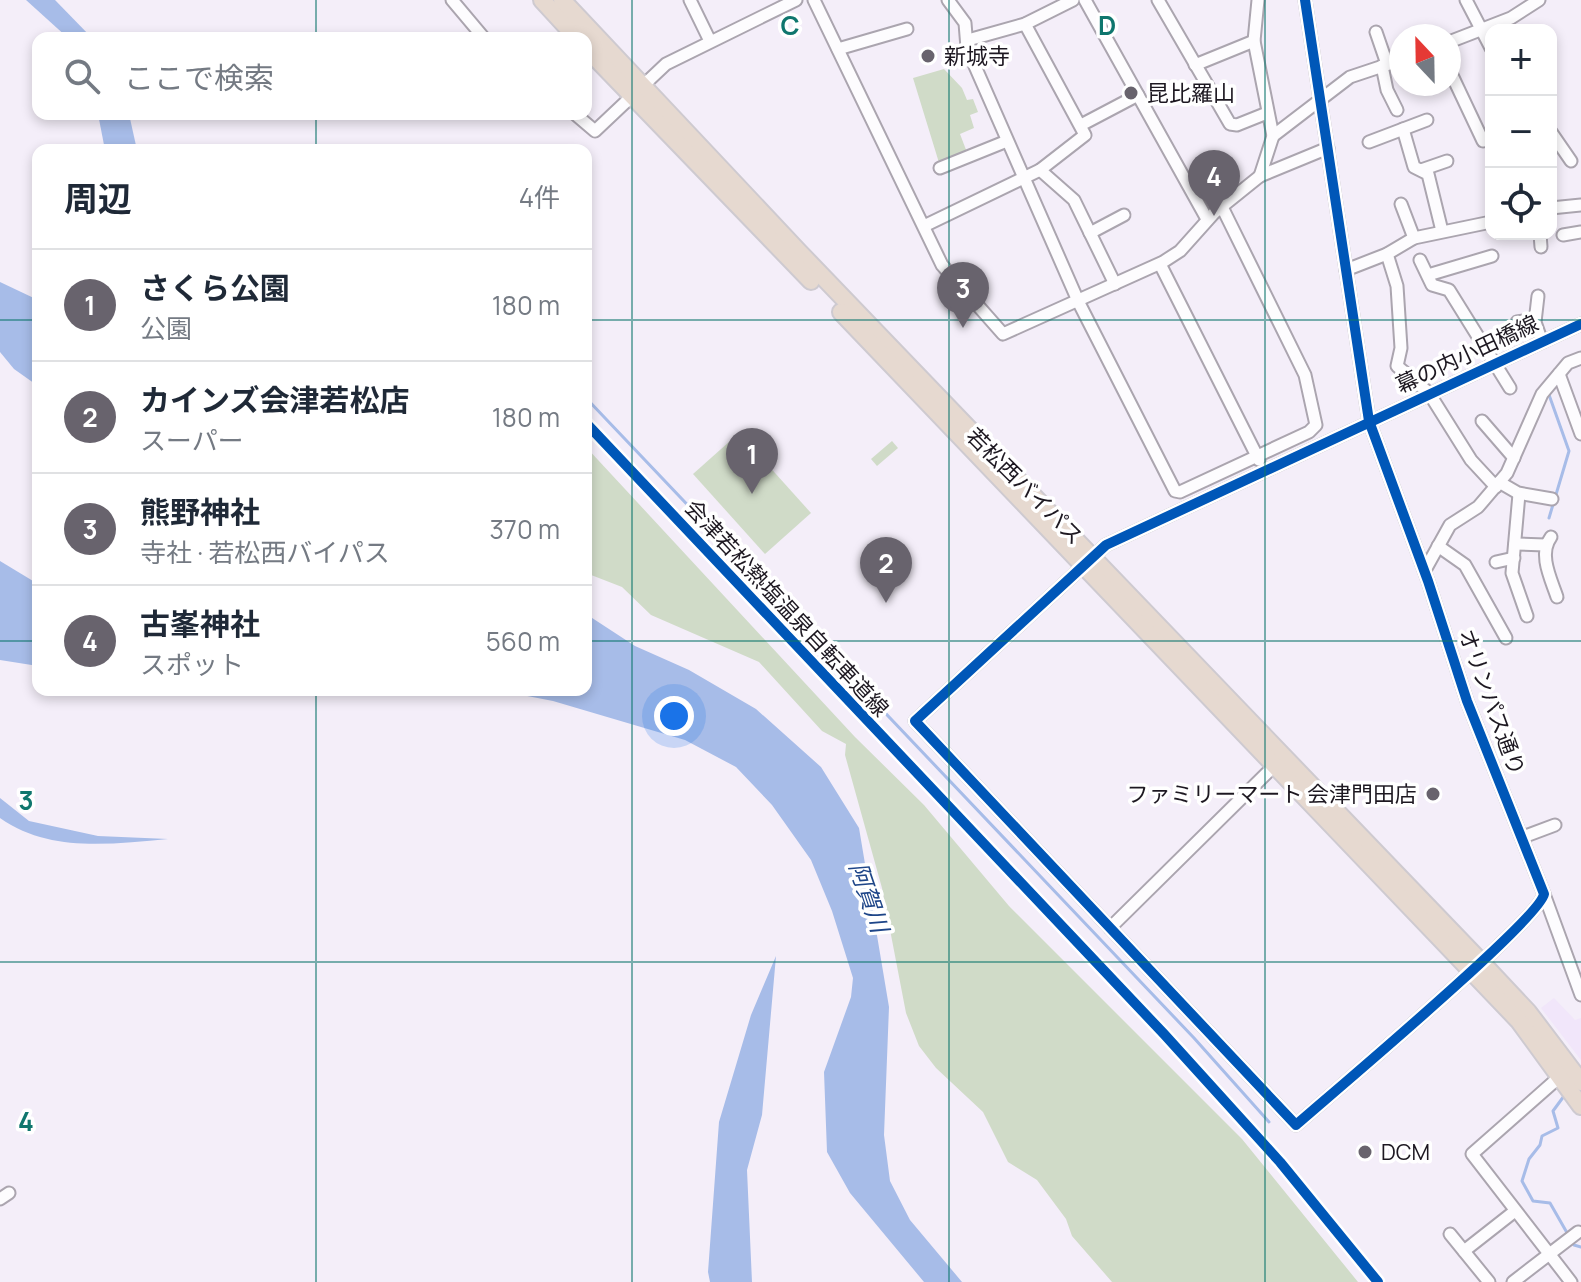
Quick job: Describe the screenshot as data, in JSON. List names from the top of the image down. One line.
{"streets":{"highway":["若松西バイパス"],"street":["幕の内小田橋線","オリンパス通り"],"cycle path":["会津若松熱塩温泉自転車道線"]},"crossings":[["幕の内小田橋線","若松西バイパス"],["幕の内小田橋線","オリンパス通り"]],"water":["阿賀川"],"places":["新城寺","昆比羅山","ファミリーマート 会津門田店","DCM"],"north":"top","page":{"map_buttons":["+","−"],"search":"ここで検索","heading":["周辺","4件"],"pins":["4","3","1","2"],"list":[{"mark":"1","name":"さくら公園","note":"公園","value":"180 m"},{"mark":"2","name":"カインズ会津若松店","note":"スーパー","value":"180 m"},{"mark":"3","name":"熊野神社","note":"寺社 · 若松西バイパス","value":"370 m"},{"mark":"4","name":"古峯神社","note":"スポット","value":"560 m"}]},"grid":{"columns":["C","D"],"rows":["3","4"]}}
